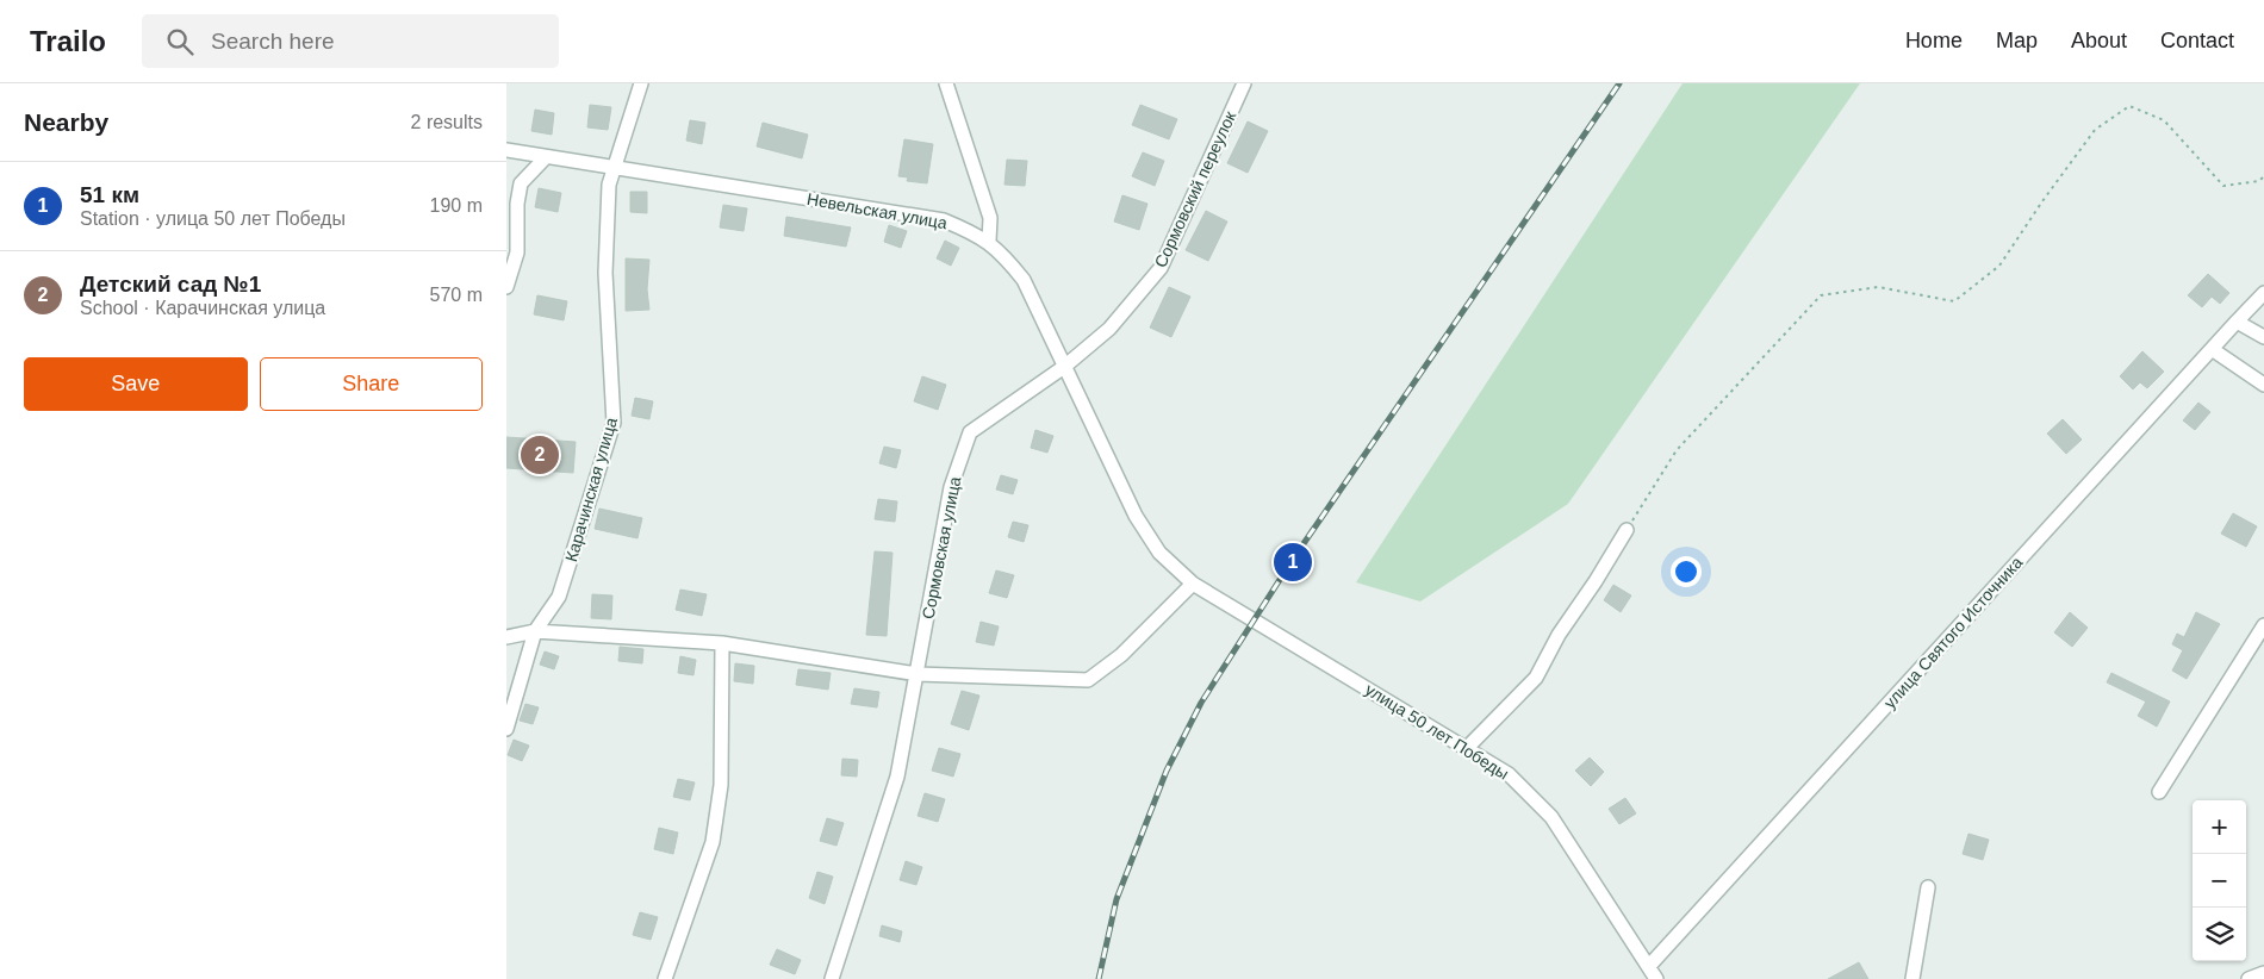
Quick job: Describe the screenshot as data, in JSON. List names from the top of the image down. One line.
{"streets":{"street":["Сормовский переулок","Невельская улица","Карачинская улица","Сормовская улица","улица Святого Источника","улица 50 лет Победы"]},"crossings":[["Сормовский переулок","Невельская улица"],["Сормовский переулок","Сормовская улица"],["Невельская улица","Карачинская улица"],["Невельская улица","Сормовская улица"],["Невельская улица","улица 50 лет Победы"],["улица Святого Источника","улица 50 лет Победы"]],"page":{"header":"Trailo","search":"Search here","nav":["Home","Map","About","Contact"],"heading":["Nearby","2 results"],"list":[{"mark":"1","name":"51 км","note":"Station · улица 50 лет Победы","value":"190 m"},{"mark":"2","name":"Детский сад №1","note":"School · Карачинская улица","value":"570 m"}],"buttons":["Save","Share"],"pins":["2","1"],"map_buttons":["+","−"]}}
